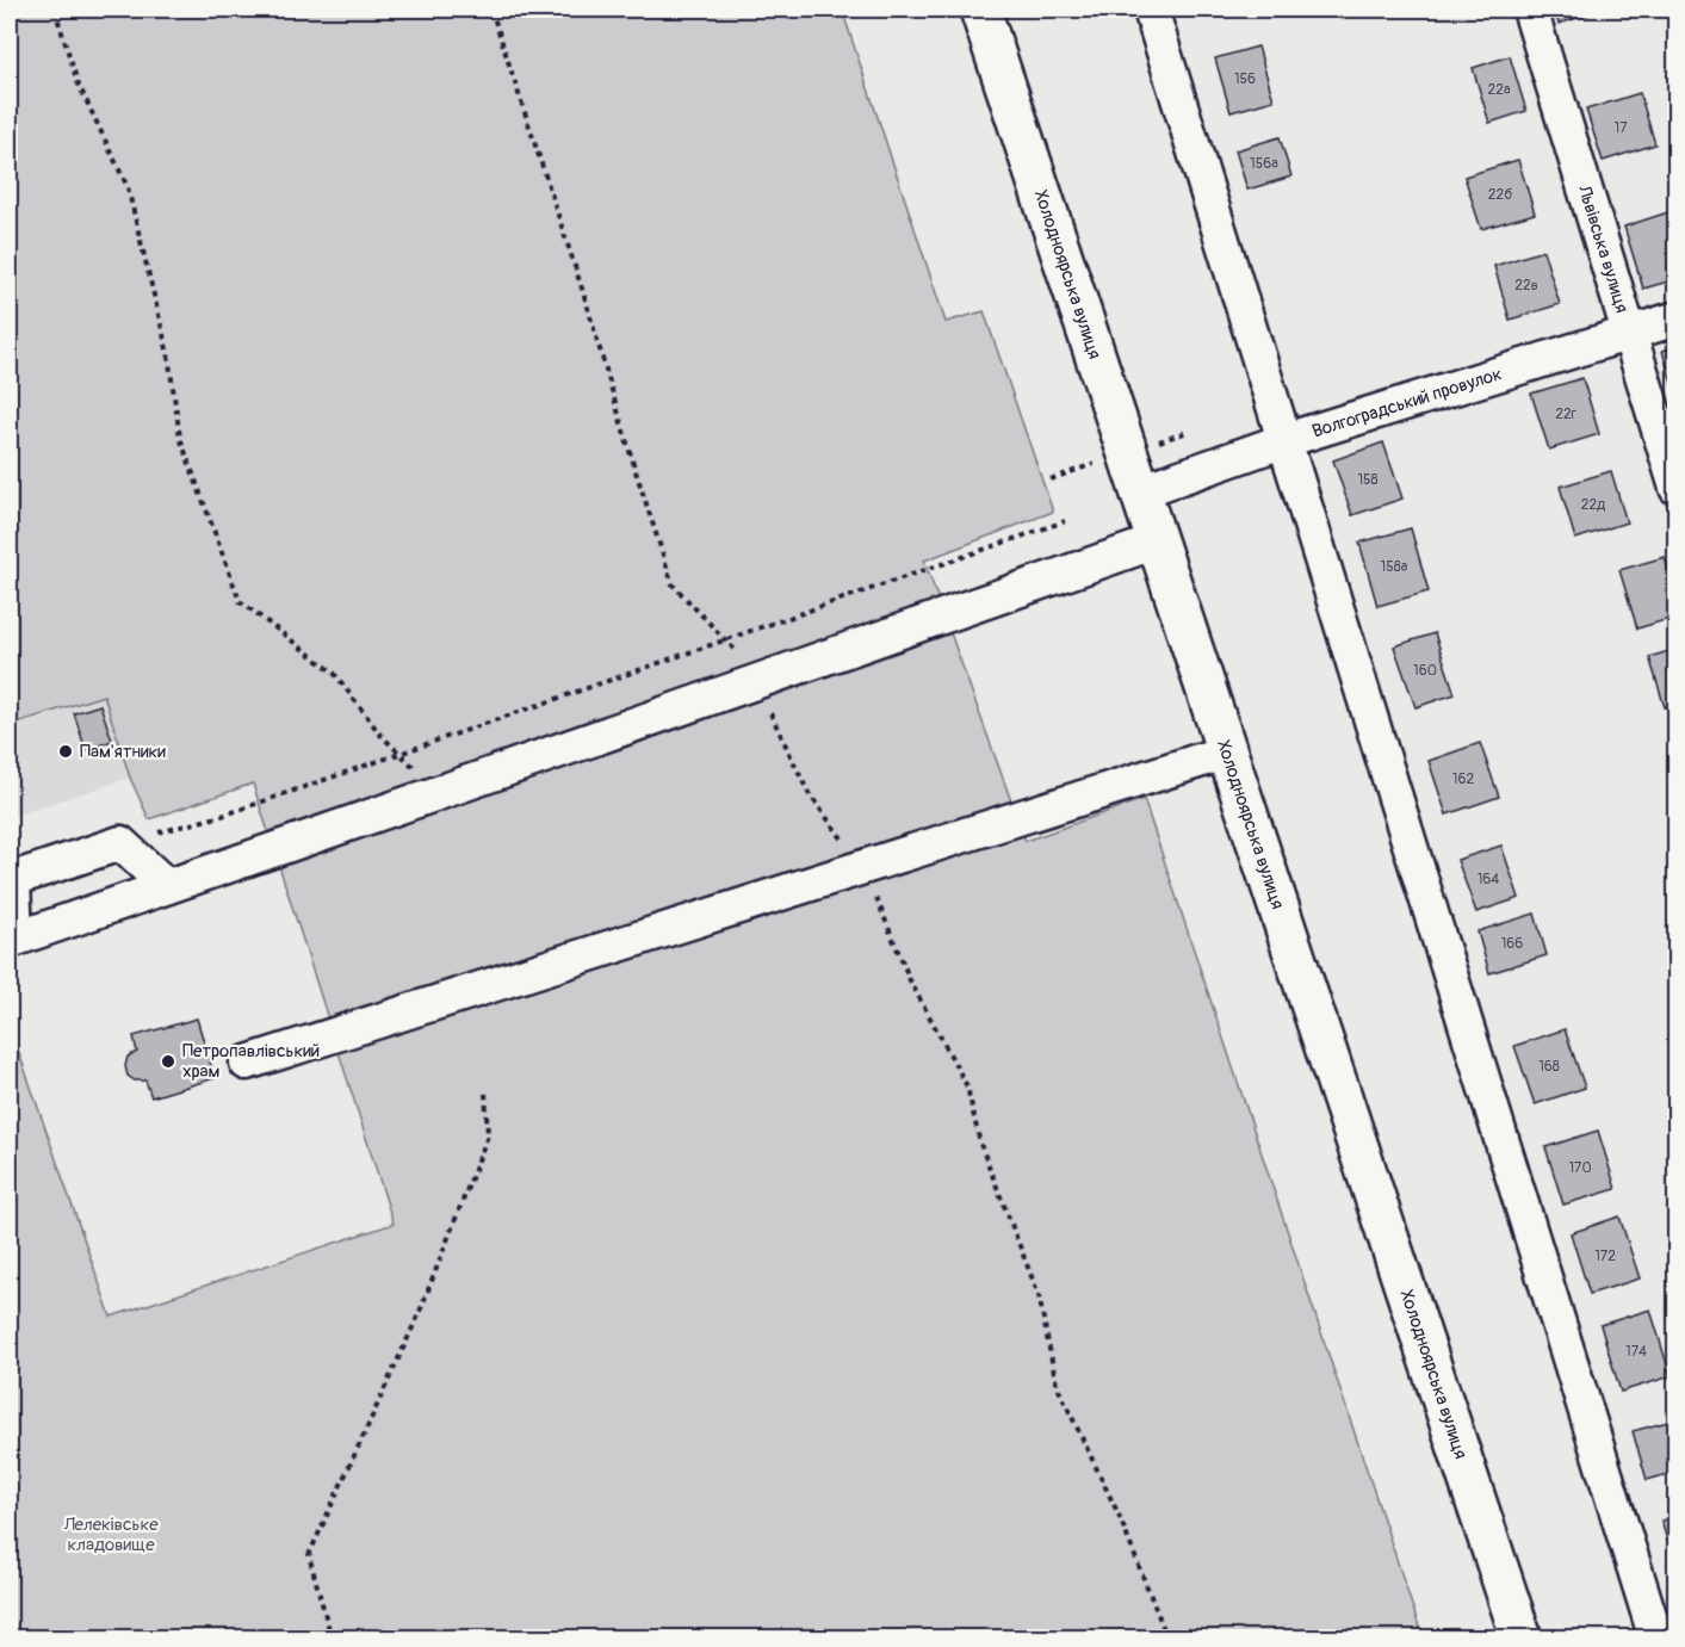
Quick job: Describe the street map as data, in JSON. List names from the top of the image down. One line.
{"streets":{"main road":["Холодноярська вулиця"],"street":["Львівська вулиця","Волгоградський провулок"]},"crossings":[["Львівська вулиця","Волгоградський провулок"],["Холодноярська вулиця","Волгоградський провулок"]],"parks":["Лелеківське кладовище"],"places":["Пам'ятники","Петропавлівський храм"],"house_numbers":["156","22а","17","156а","22б","22в","22г","158","22д","158а","160","162","164","166","168","170","172","174"]}
